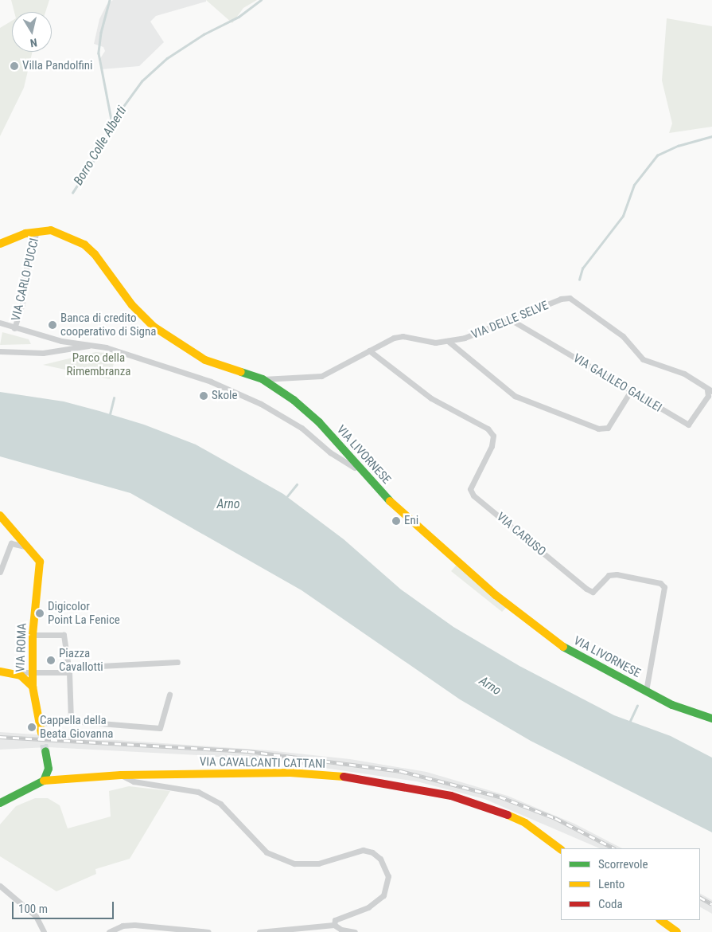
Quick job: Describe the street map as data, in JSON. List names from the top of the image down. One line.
{"streets":{"main road":["VIA LIVORNESE","VIA ROMA","VIA CAVALCANTI CATTANI"],"street":["VIA CARLO PUCCI","VIA DELLE SELVE","VIA GALILEO GALILEI","VIA CARUSO"]},"crossings":[["VIA CARLO PUCCI","VIA LIVORNESE"],["VIA DELLE SELVE","VIA GALILEO GALILEI"],["VIA DELLE SELVE","VIA LIVORNESE"],["VIA DELLE SELVE","VIA CARUSO"],["VIA LIVORNESE","VIA CARUSO"]],"water":["Borro Colle Alberti","Arno"],"parks":["Parco della Rimembranza"],"places":["Villa Pandolfini","Banca di credito cooperativo di Signa","Skole","Eni","Digicolor Point La Fenice","Piazza Cavallotti","Cappella della Beata Giovanna"],"legend":["Scorrevole","Lento","Coda"],"scale_bar":"100 m","north":"bottom"}
